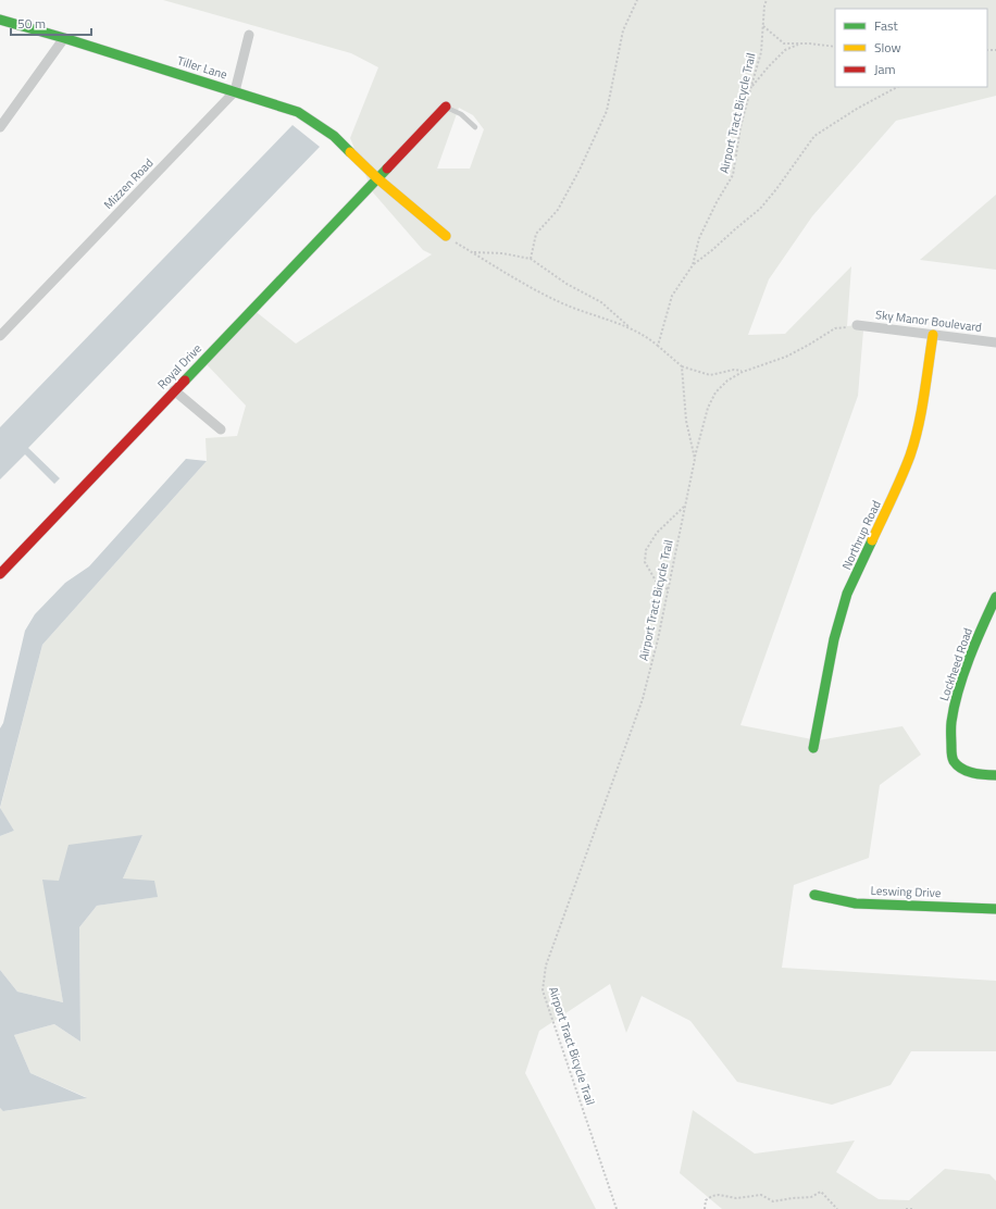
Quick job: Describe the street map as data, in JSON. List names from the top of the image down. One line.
{"streets":{"street":["Tiller Lane","Mizzen Road","Sky Manor Boulevard","Royal Drive","Northrup Road","Lockheed Road","Leswing Drive"],"path":["Airport Tract Bicycle Trail"]},"crossings":[["Tiller Lane","Mizzen Road"],["Tiller Lane","Royal Drive"],["Sky Manor Boulevard","Northrup Road"]],"legend":["Fast","Slow","Jam"],"scale_bar":"50 m"}
